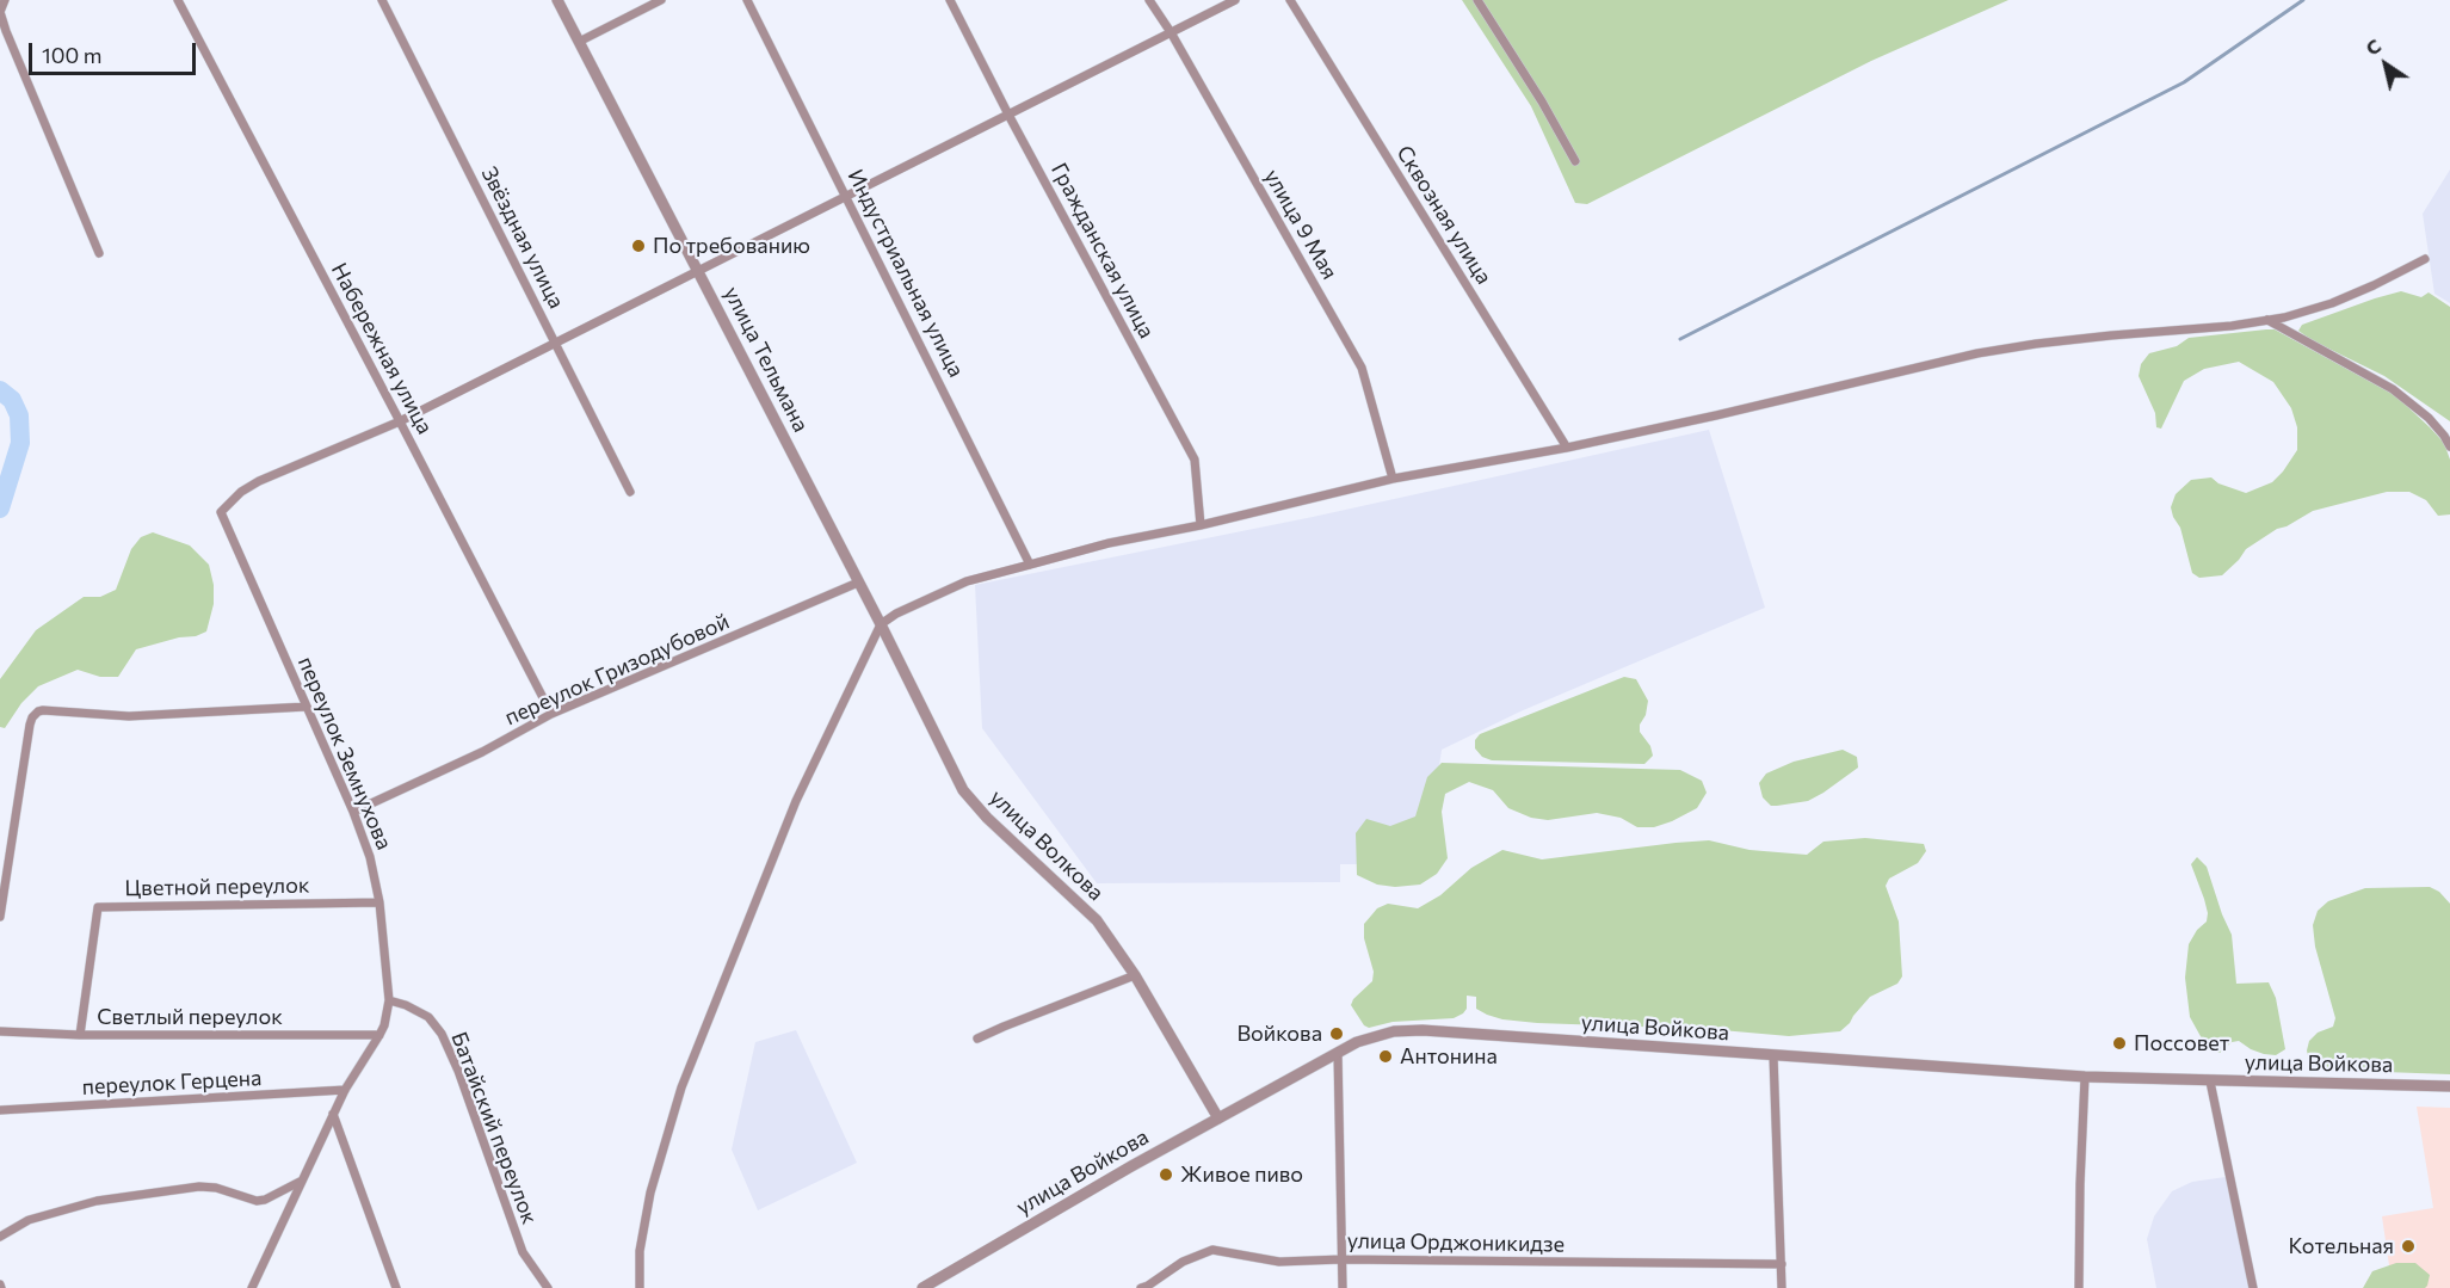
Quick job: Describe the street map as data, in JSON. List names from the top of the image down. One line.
{"streets":{"street":["Сквозная улица","улица 9 Мая","Звёздная улица","Гражданская улица","Индустриальная улица","Набережная улица","улица Тельмана","переулок Гризодубовой","переулок Земнухова","улица Волкова","Цветной переулок","Светлый переулок","улица Войкова","переулок Герцена","Батайский переулок","улица Орджоникидзе"]},"crossings":[["Набережная улица","переулок Гризодубовой"],["Набережная улица","переулок Земнухова"],["улица Тельмана","переулок Гризодубовой"],["улица Тельмана","улица Волкова"],["переулок Гризодубовой","переулок Земнухова"],["переулок Земнухова","Цветной переулок"],["переулок Земнухова","Светлый переулок"],["переулок Земнухова","переулок Герцена"],["переулок Земнухова","Батайский переулок"],["улица Волкова","улица Войкова"],["Цветной переулок","Светлый переулок"]],"places":["По требованию","Войкова","Поссовет","Антонина","Живое пиво","Котельная"],"scale_bar":"100 m","north":"top left"}
